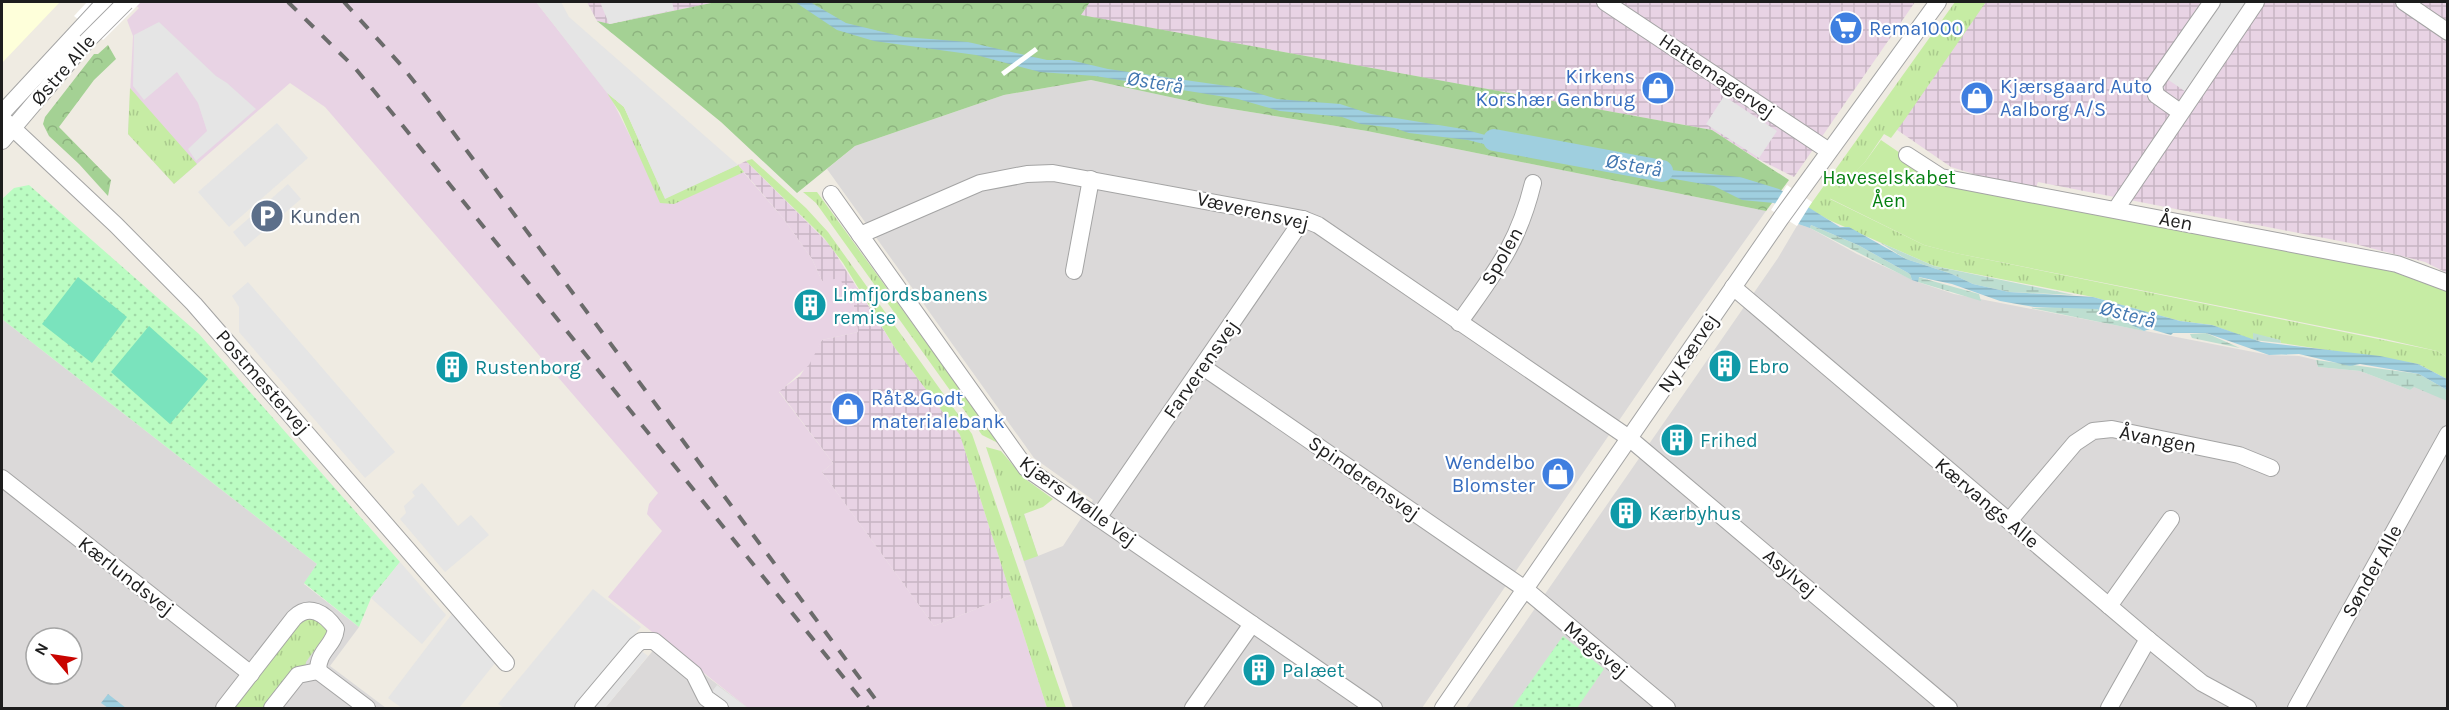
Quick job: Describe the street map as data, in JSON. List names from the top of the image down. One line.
{"streets":{"street":["Østre Alle","Hattemagervej","Væverensvej","Åen","Spolen","Ny Kærvej","Farverensvej","Postmestervej","Åvangen","Spinderensvej","Kjærs Mølle Vej","Kærvangs Alle","Sønder Alle","Asylvej","Kærlundsvej","Magsvej"]},"crossings":[["Østre Alle","Postmestervej"],["Hattemagervej","Ny Kærvej"],["Væverensvej","Spolen"],["Væverensvej","Ny Kærvej"],["Væverensvej","Farverensvej"],["Væverensvej","Kjærs Mølle Vej"],["Væverensvej","Asylvej"],["Ny Kærvej","Spinderensvej"],["Ny Kærvej","Kærvangs Alle"],["Ny Kærvej","Asylvej"],["Ny Kærvej","Magsvej"],["Farverensvej","Spinderensvej"],["Farverensvej","Kjærs Mølle Vej"],["Åvangen","Kærvangs Alle"],["Spinderensvej","Magsvej"]],"water":["Østerå"],"parks":["Haveselskabet Åen"],"places":{"supermarket":["Rema1000"],"shop":["Kirkens Korshær Genbrug","Kjærsgaard Auto Aalborg A/S","Råt&Godt materialebank","Wendelbo Blomster"],"parking":["Kunden"],"building":["Limfjordsbanens remise","Ebro","Rustenborg","Frihed","Kærbyhus","Palæet"]},"north":"top left"}
